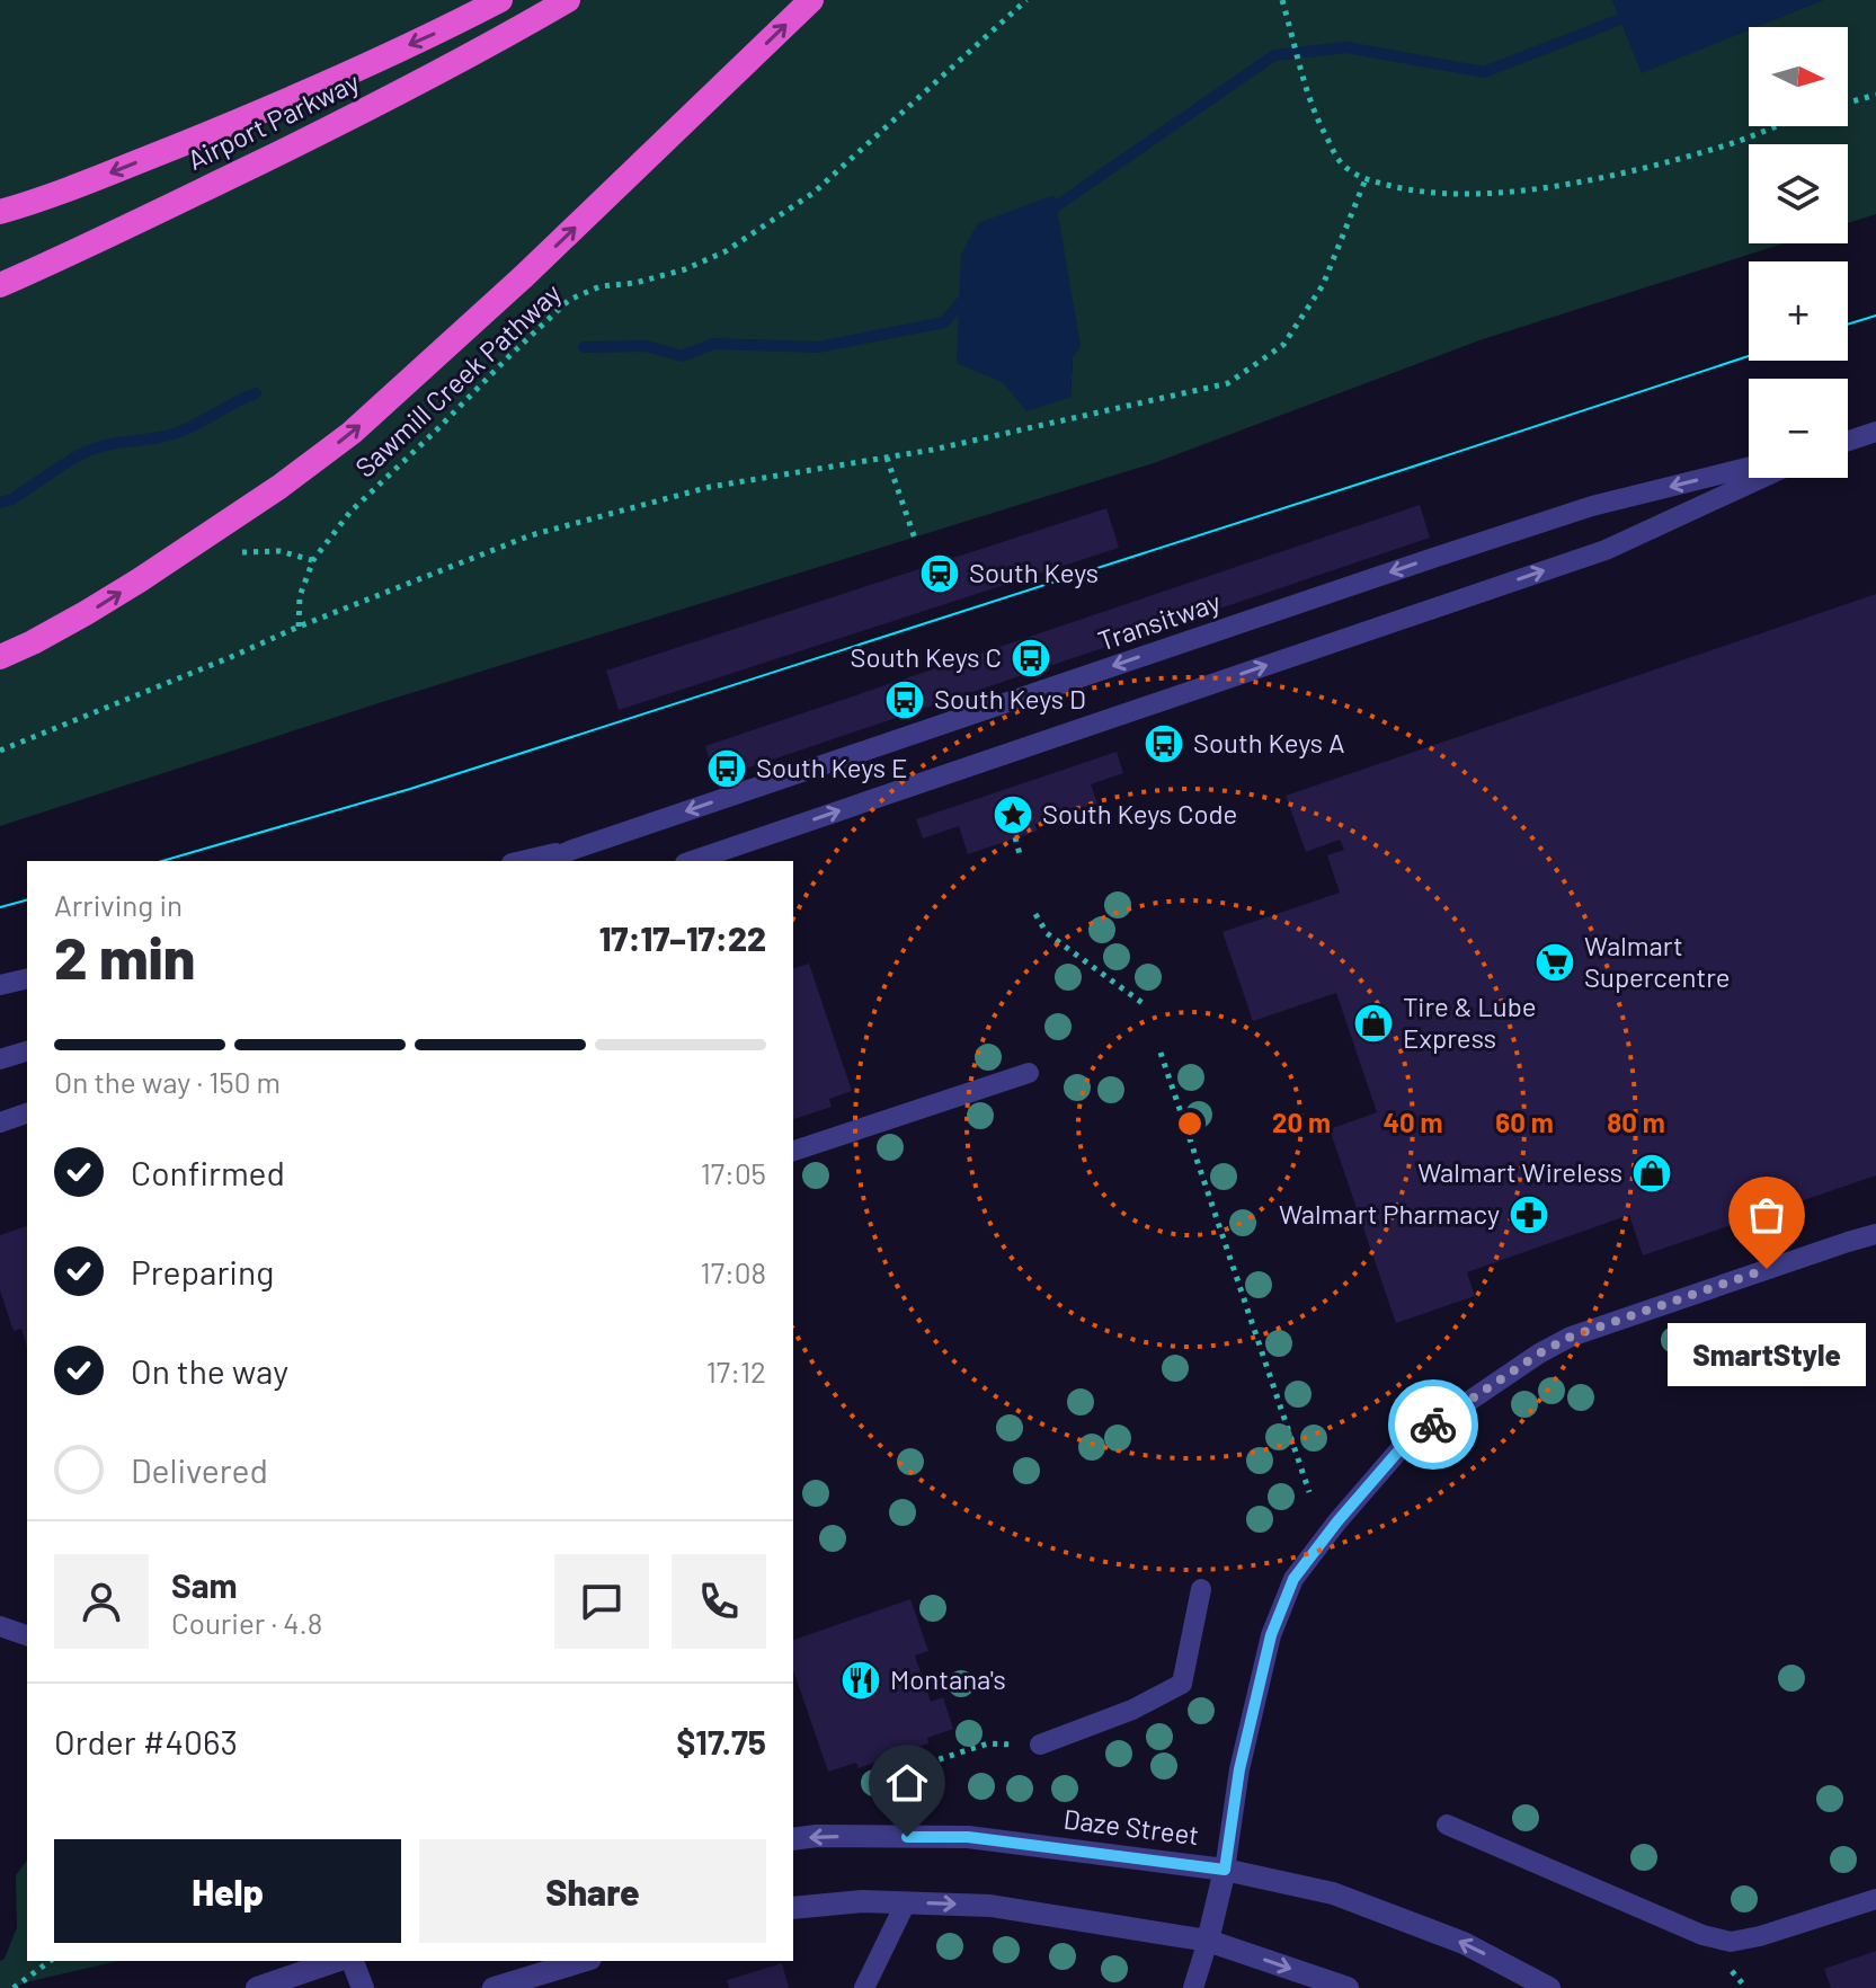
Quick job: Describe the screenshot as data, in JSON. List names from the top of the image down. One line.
{"streets":{"highway":["Airport Parkway"],"street":["Daze Street"],"lane":["Transitway"],"path":["Sawmill Creek Pathway"]},"places":{"station":["South Keys"],"bus stop":["South Keys C","South Keys D","South Keys A","South Keys E"],"place":["South Keys Code"],"supermarket":["Walmart Supercentre"],"shop":["Tire & Lube Express","Walmart Wireless"],"pharmacy":["Walmart Pharmacy"],"other":["SmartStyle"],"restaurant":["Montana's"]},"north":"right","page":{"map_buttons":["+","−"],"heading":["2 min","Arriving in","17:17–17:22"],"panel":["Sam","Courier · 4.8","Order #4063","$17.75"],"bar":"On the way · 150 m","list":[["Confirmed","17:05"],["Preparing","17:08"],["On the way","17:12"],"Delivered"],"bubble":"SmartStyle","buttons":["Help","Share"]},"rings":["20 m","40 m","60 m","80 m"]}
